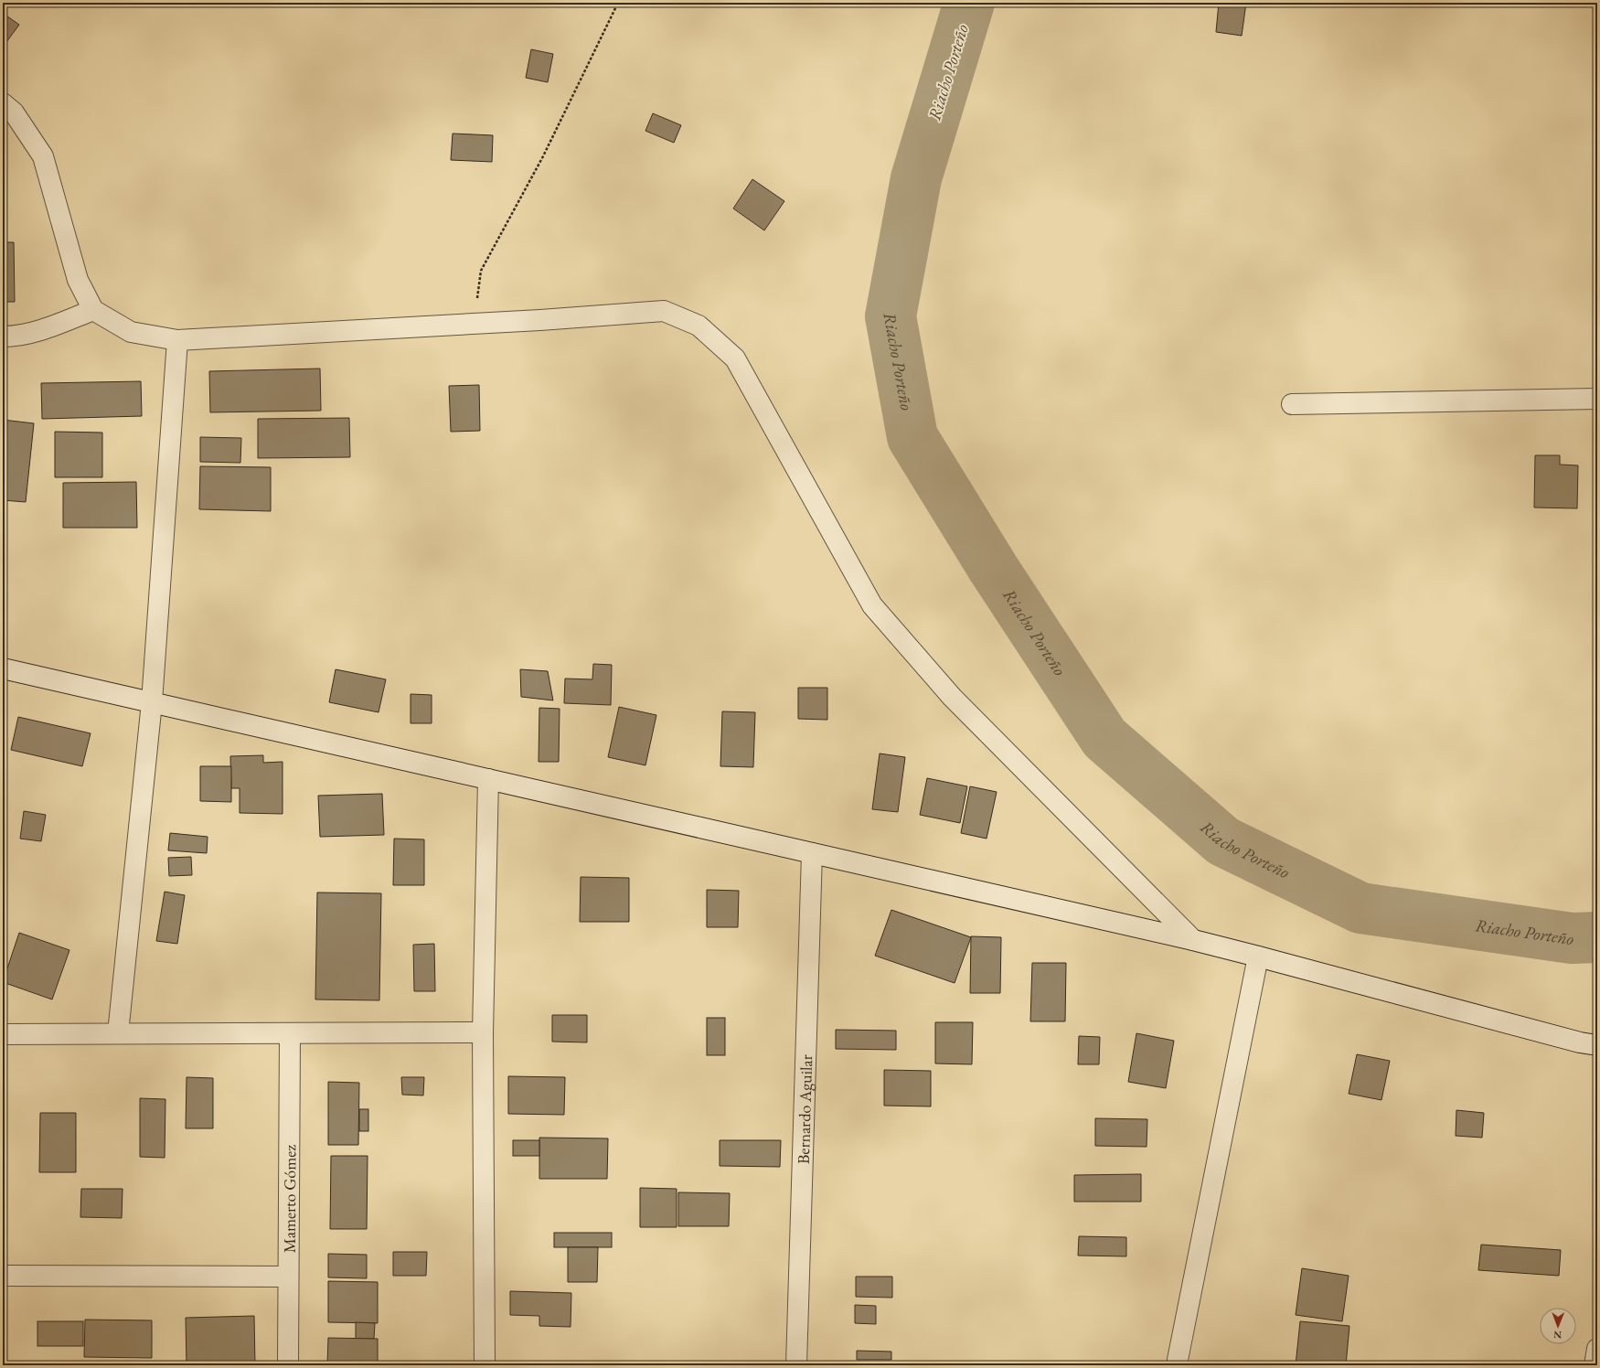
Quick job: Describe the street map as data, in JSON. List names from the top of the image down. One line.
{"streets":{"street":["Bernardo Aguilar","Mamerto Gómez"]},"water":["Riacho Porteño"],"north":"bottom"}
